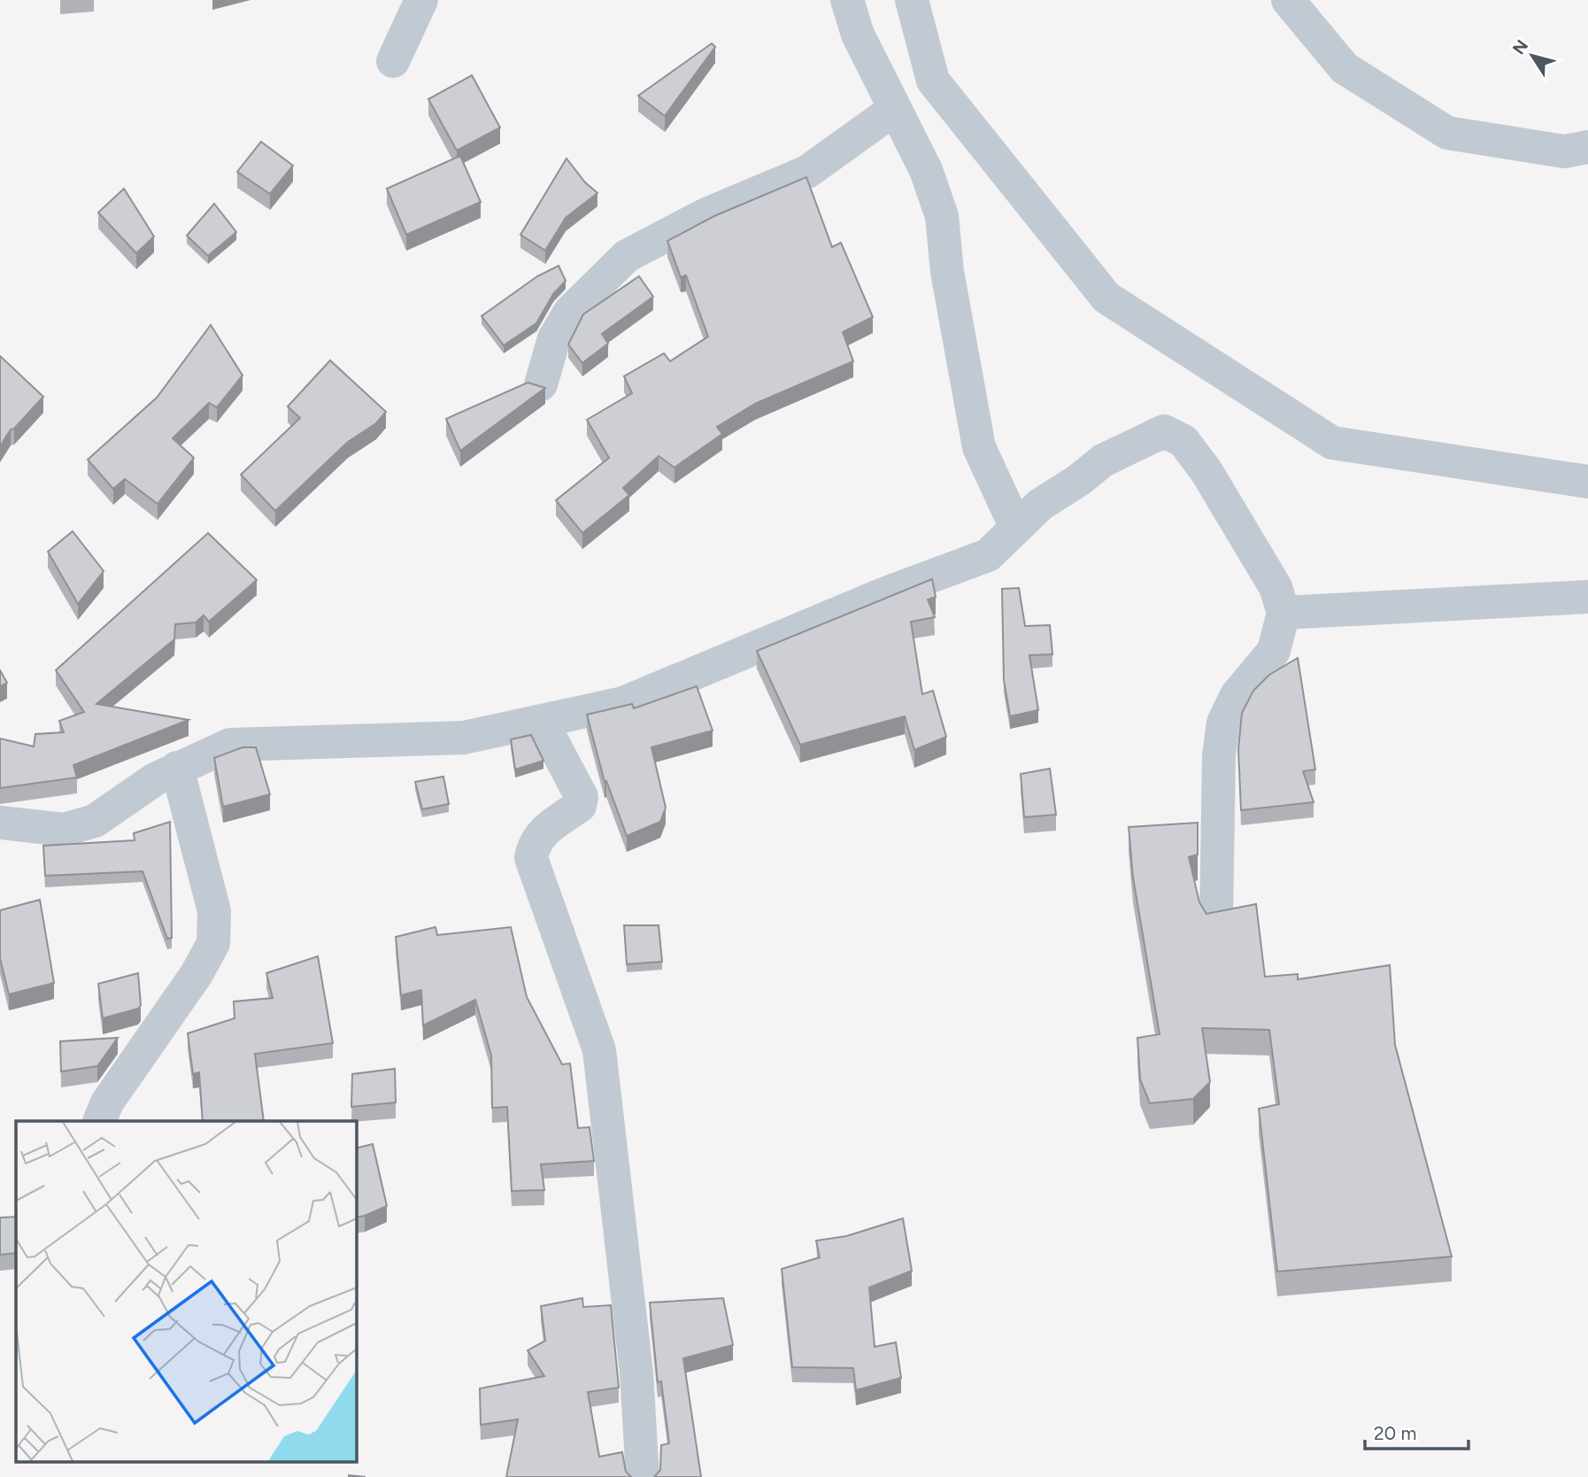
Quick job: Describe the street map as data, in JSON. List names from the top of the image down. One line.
{"scale_bar":"20 m","north":"top left"}
